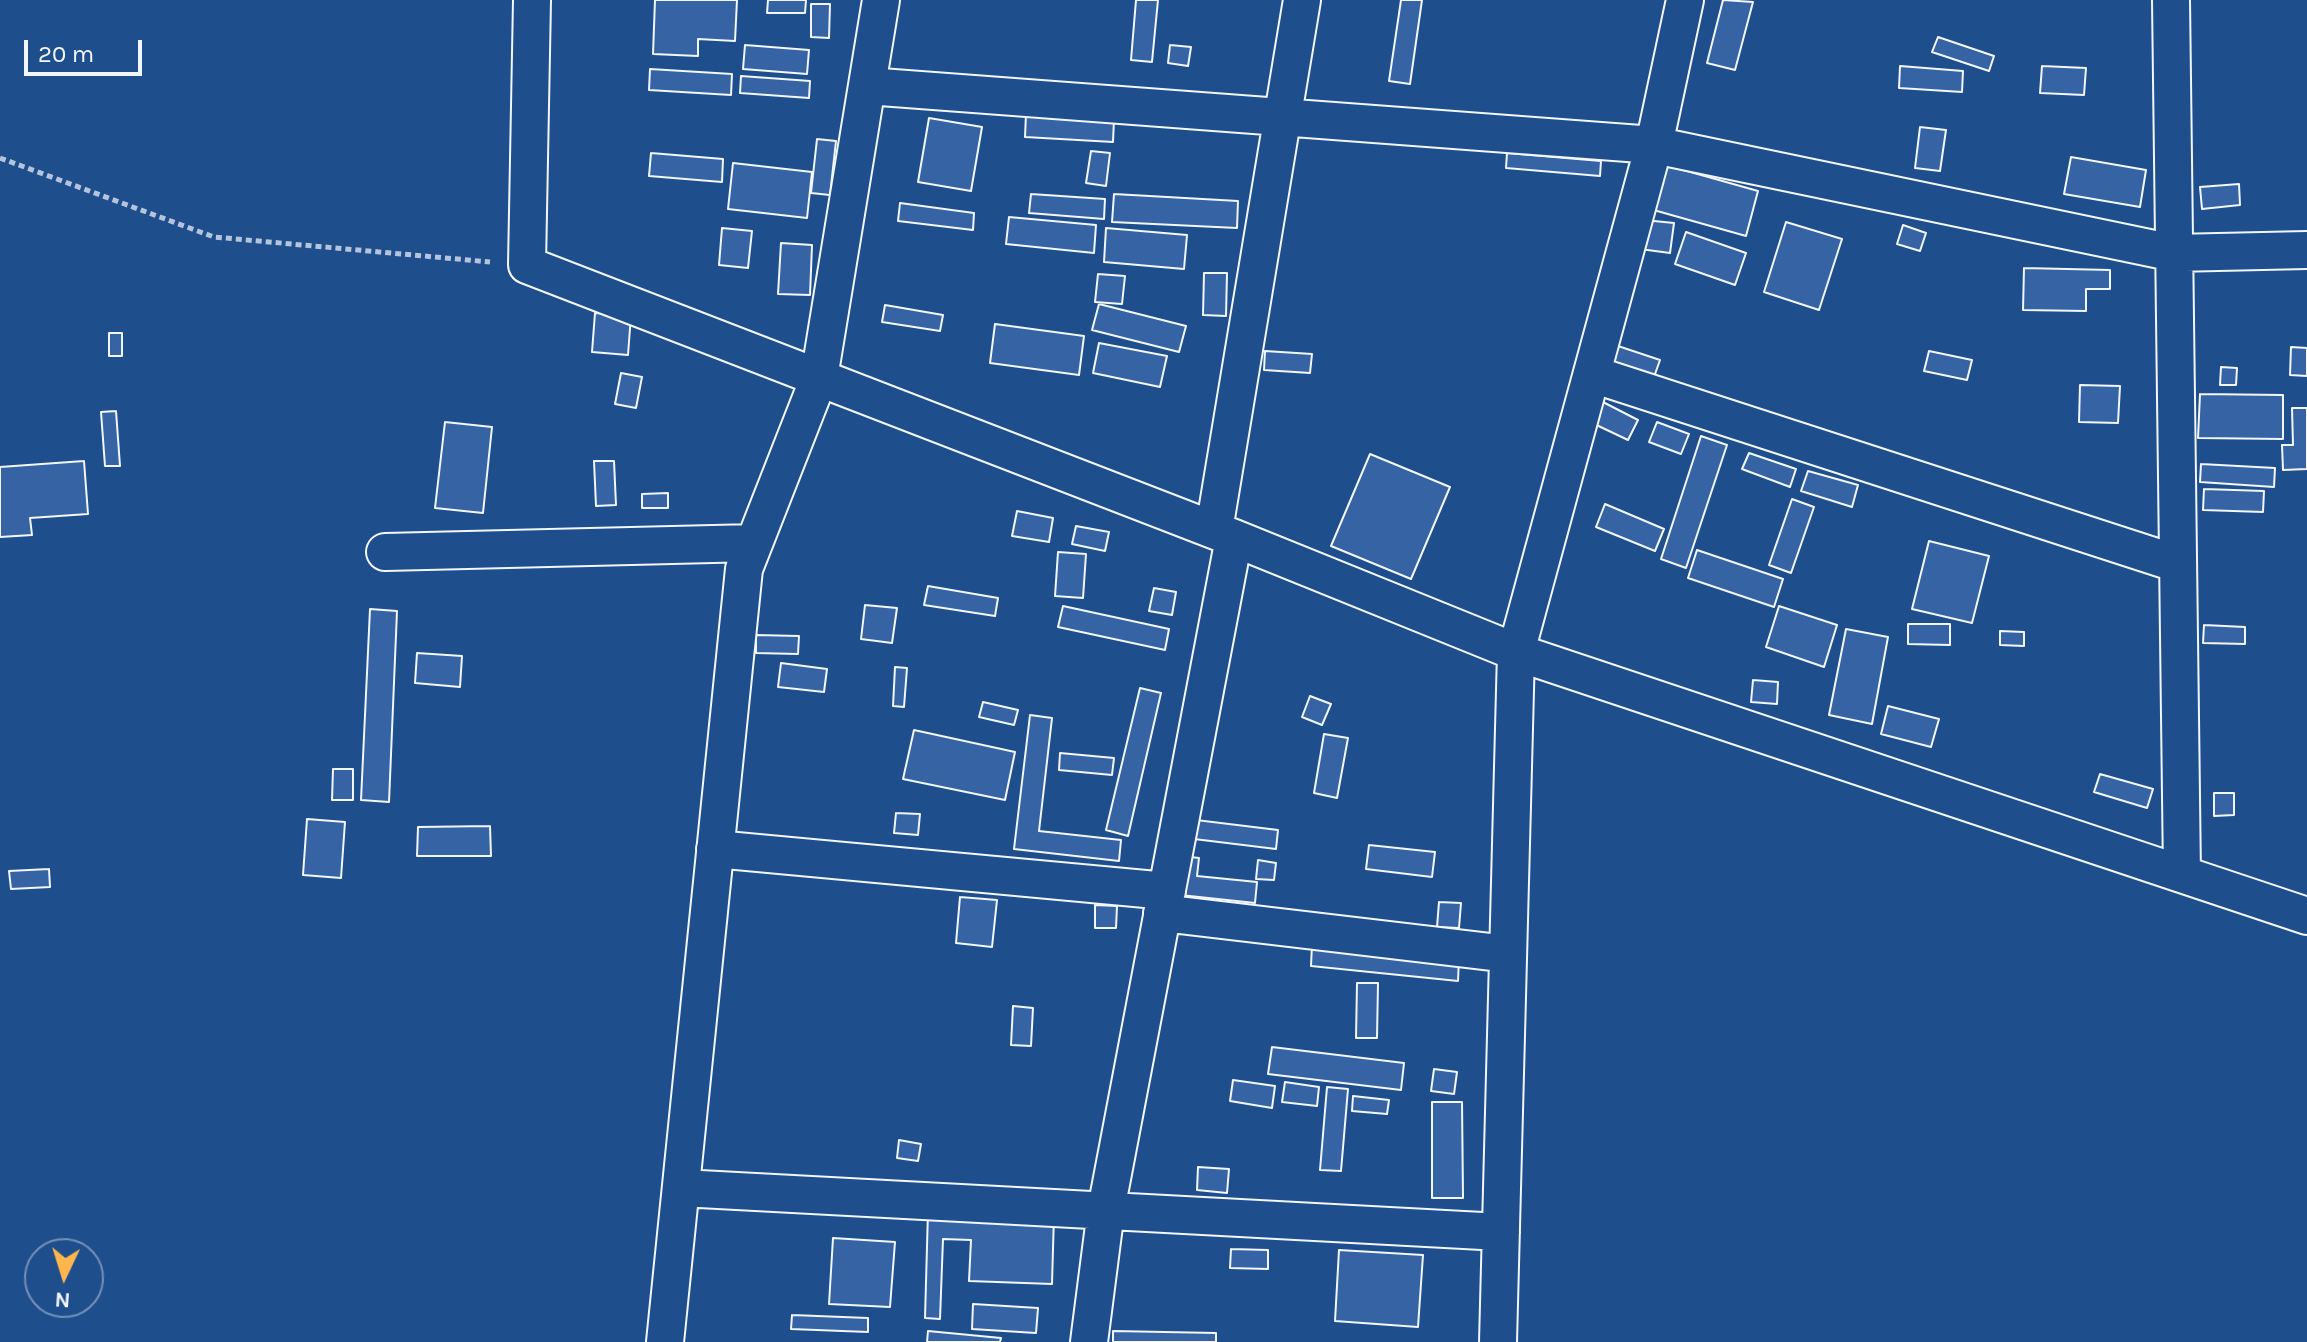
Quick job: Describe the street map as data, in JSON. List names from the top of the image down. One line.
{"scale_bar":"20 m","north":"bottom"}
